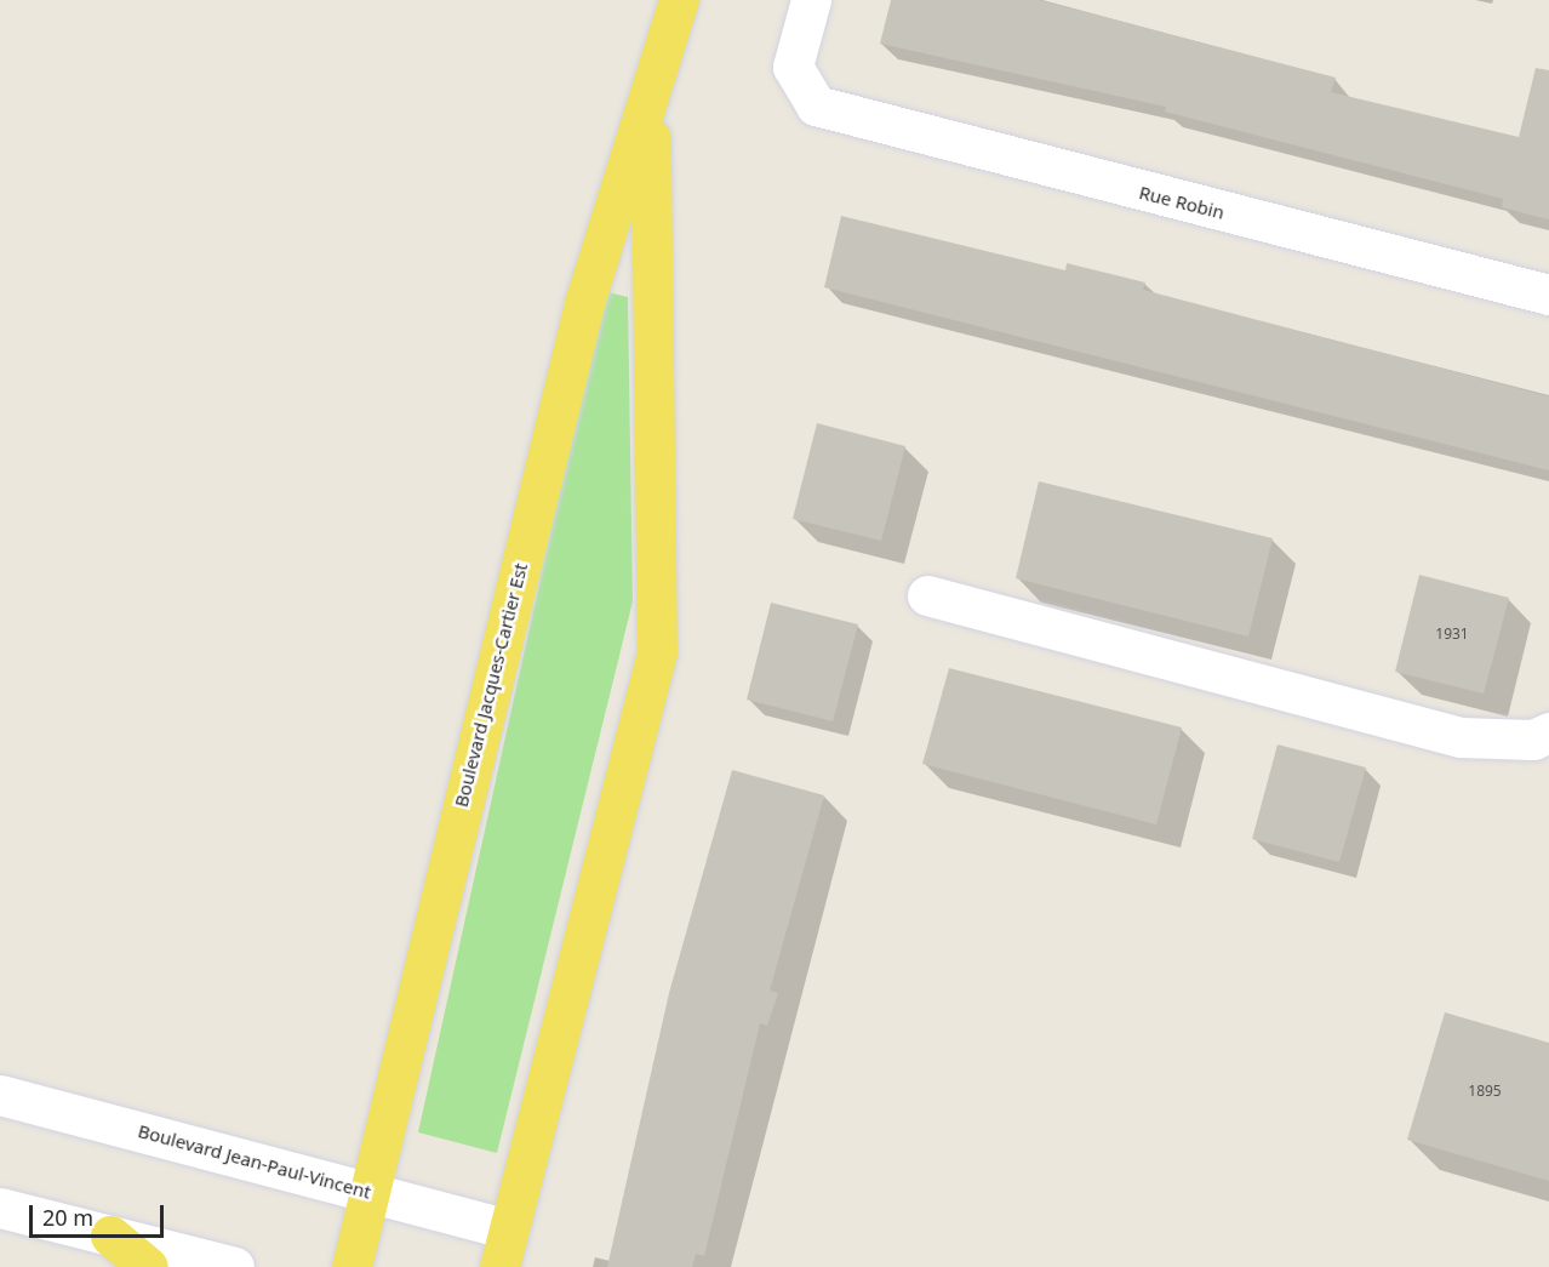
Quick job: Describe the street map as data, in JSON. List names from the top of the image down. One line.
{"streets":{"main road":["Boulevard Jacques-Cartier Est"],"street":["Rue Robin","Boulevard Jean-Paul-Vincent"]},"crossings":[["Boulevard Jacques-Cartier Est","Boulevard Jean-Paul-Vincent"]],"house_numbers":["1931","1895"],"scale_bar":"20 m"}
